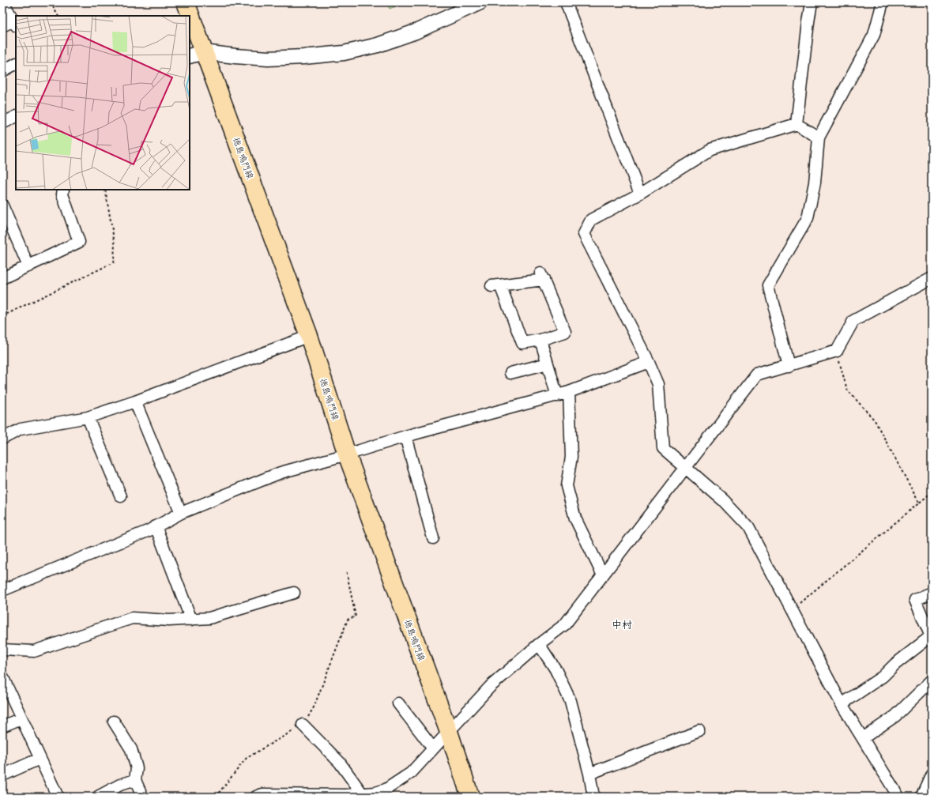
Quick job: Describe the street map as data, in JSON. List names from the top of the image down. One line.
{"streets":{"main road":["徳島鳴門線"]},"districts":["中村"]}
